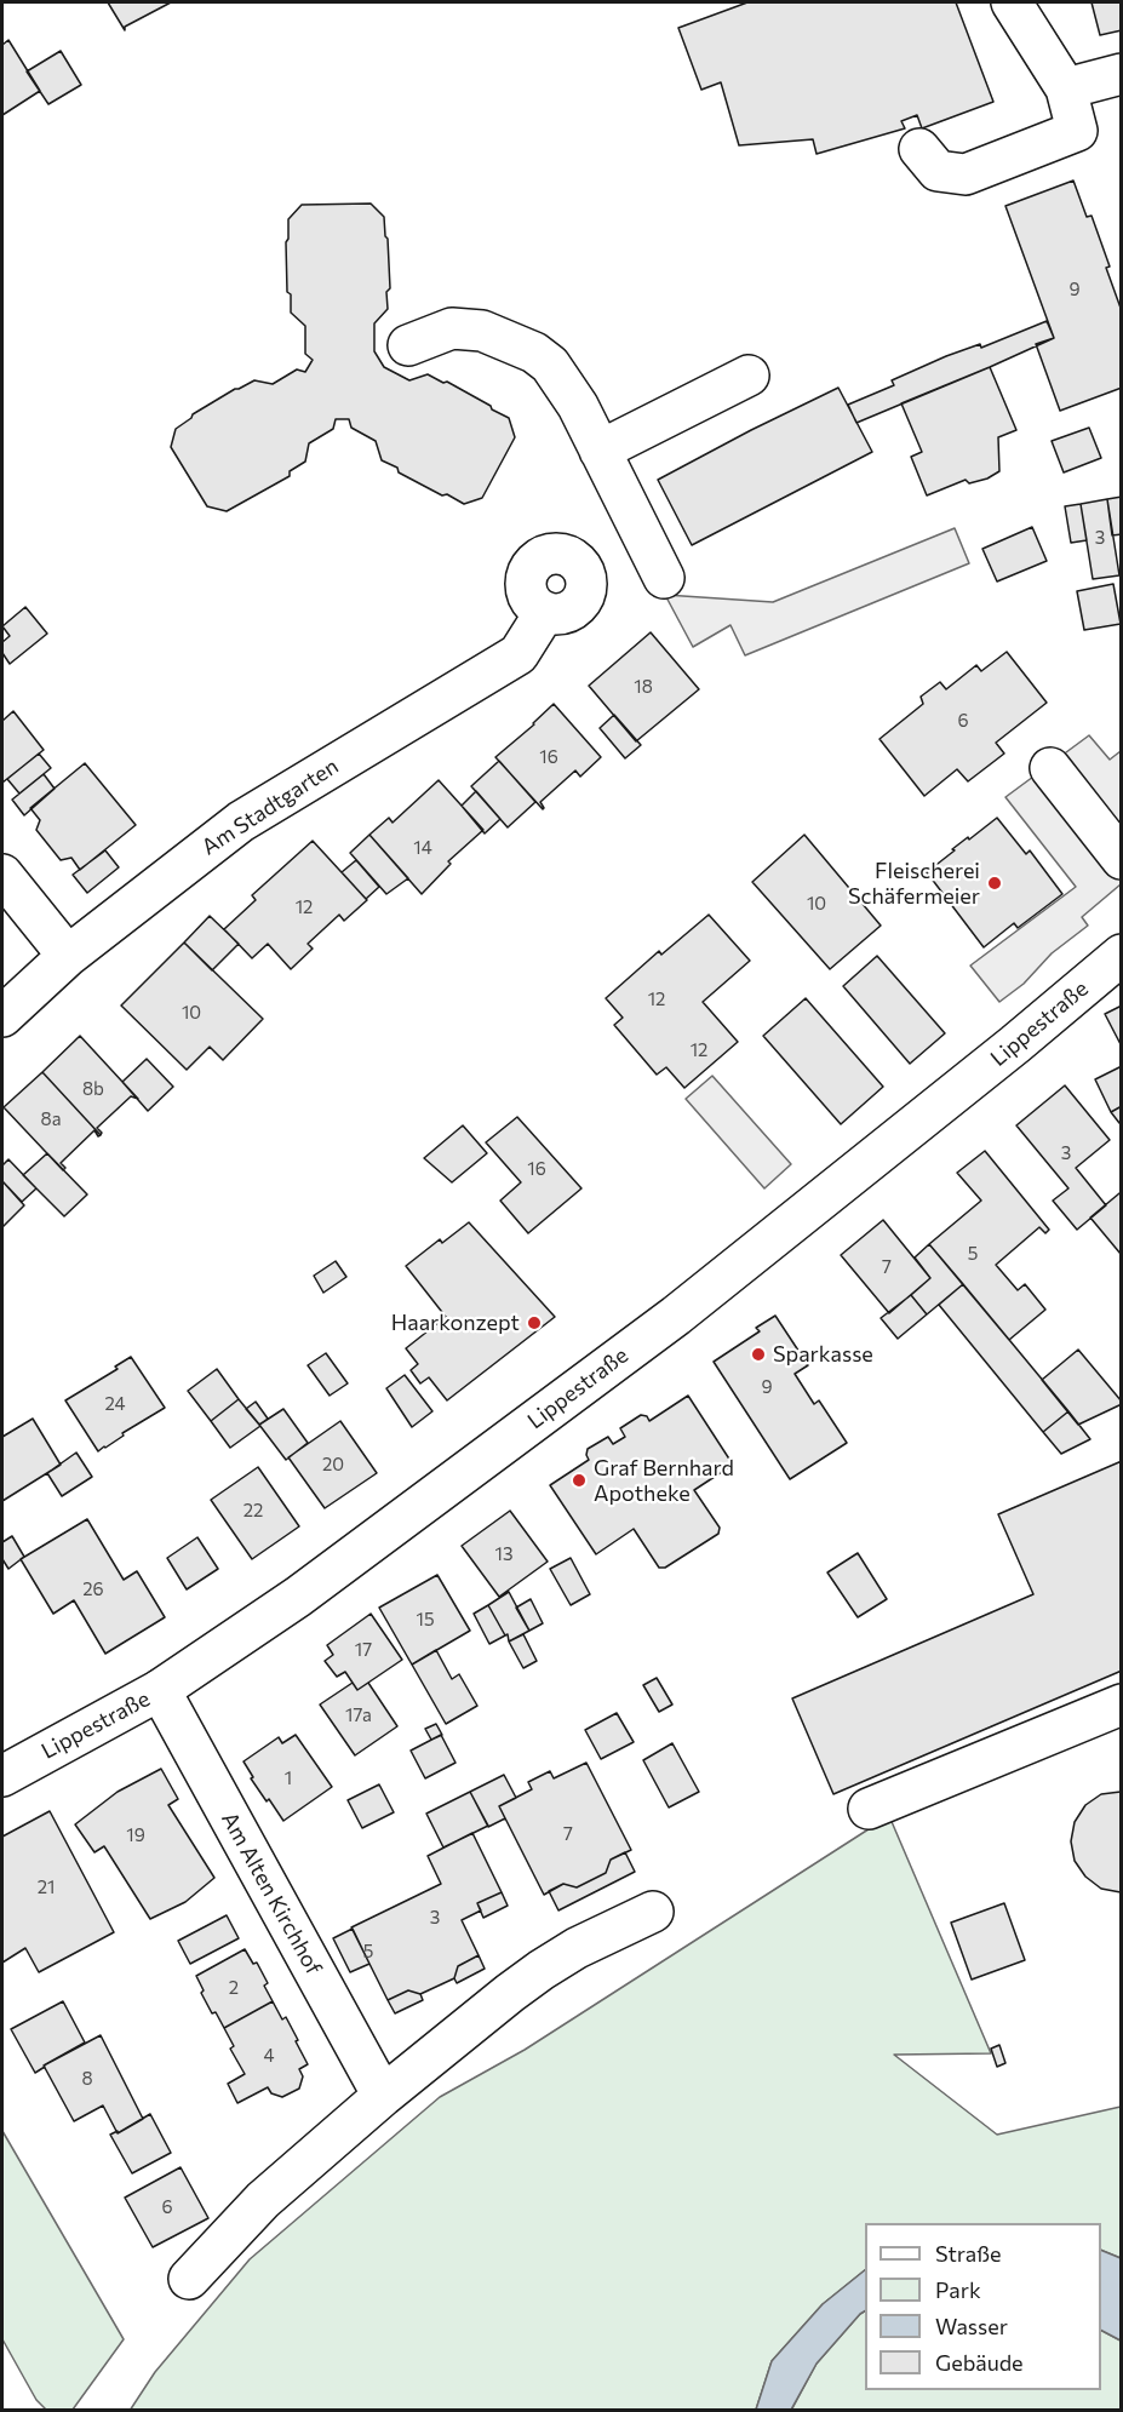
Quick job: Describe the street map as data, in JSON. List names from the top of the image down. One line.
{"streets":{"street":["Am Stadtgarten","Lippestraße","Am Alten Kirchhof"]},"crossings":[["Lippestraße","Am Alten Kirchhof"]],"places":["Fleischerei Schäfermeier","Haarkonzept","Sparkasse","Graf Bernhard Apotheke"],"house_numbers":["9","3","18","6","16","14","10","12","12","10","12","8b","8a","3","16","5","7","9","24","20","22","13","26","15","17","17a","1","7","19","21","3","5","2","4","8","6"],"legend":["Straße","Park","Wasser","Gebäude"]}
